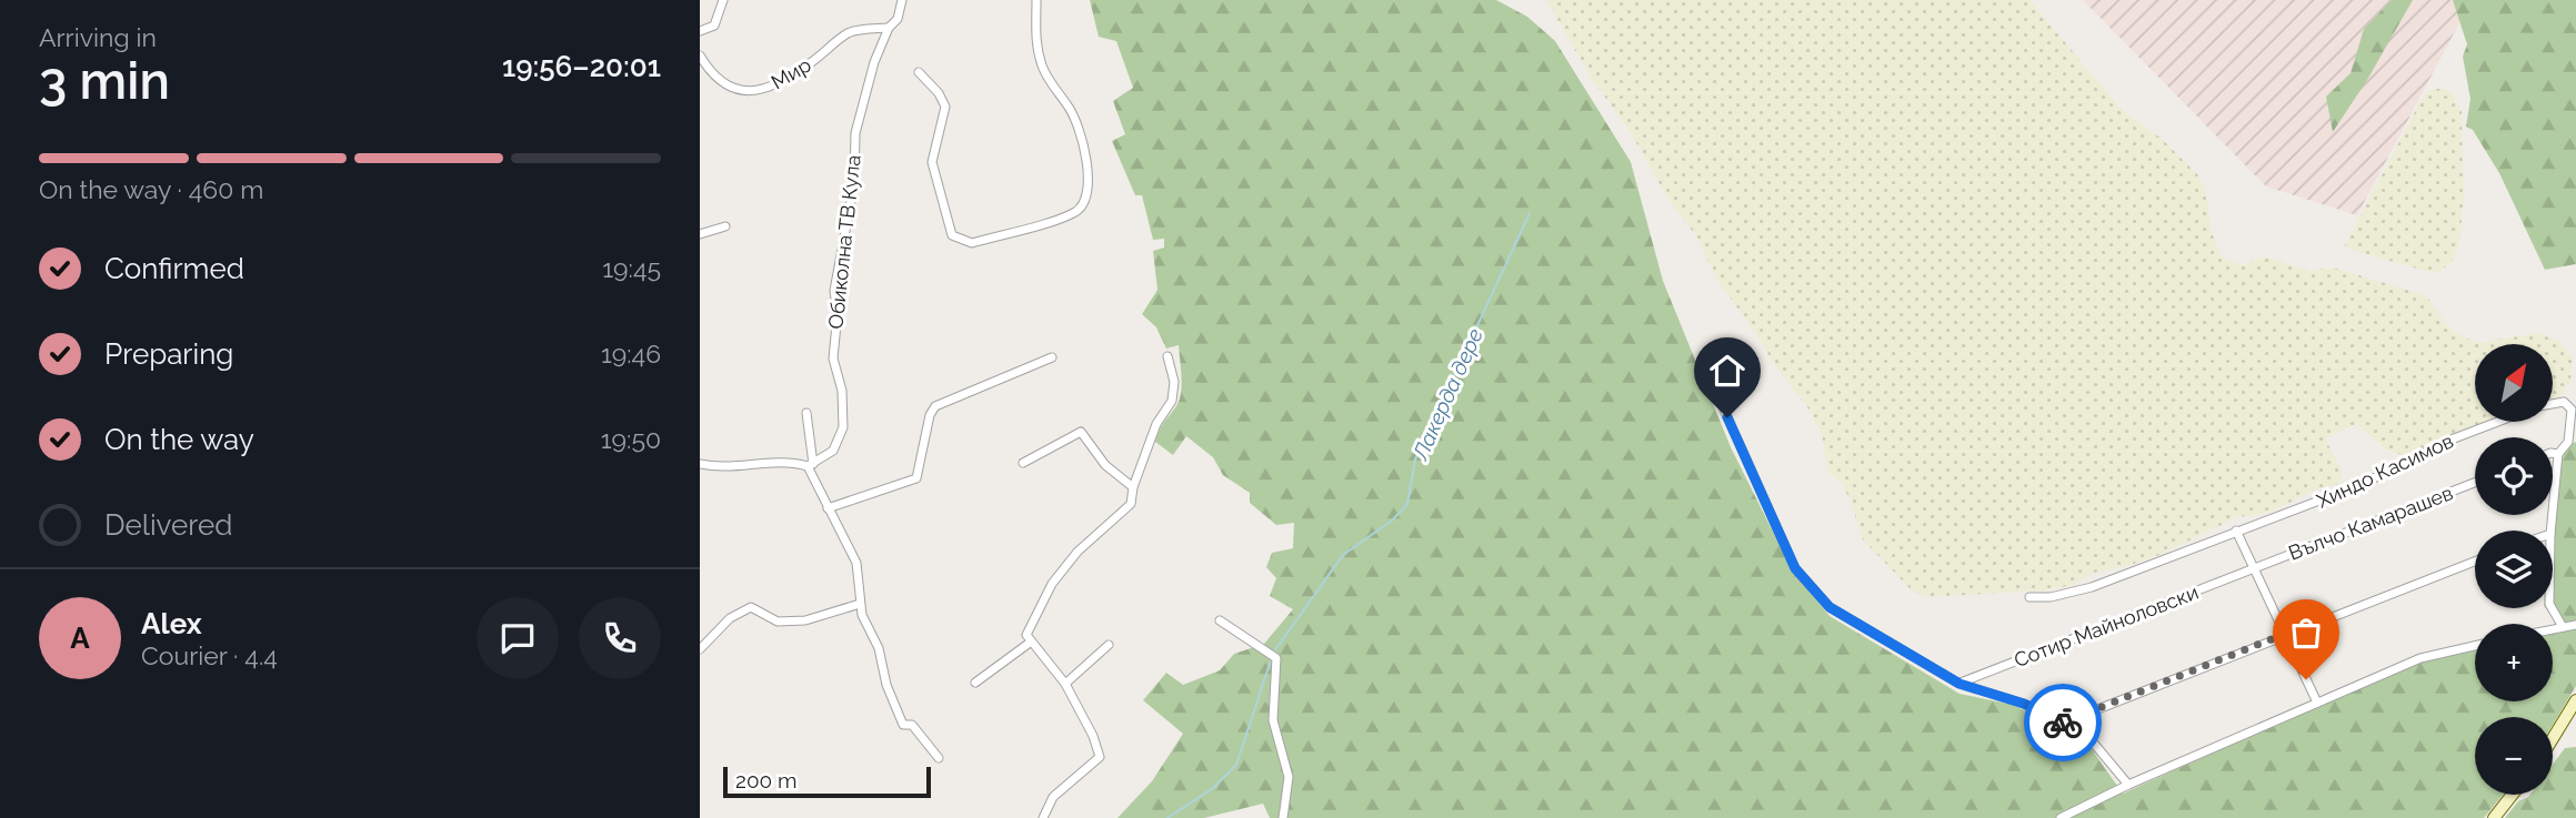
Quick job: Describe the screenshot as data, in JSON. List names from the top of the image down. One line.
{"streets":{"street":["Мир","Обиколна ТВ Кула","Хиндо Касимов","Вълчо Камарашев","Сотир Майноловски"]},"crossings":[["Мир","Обиколна ТВ Кула"],["Вълчо Камарашев","Сотир Майноловски"]],"water":["Лакерда дере"],"scale_bar":"200 m","north":"top right","page":{"heading":["3 min","Arriving in","19:56–20:01"],"panel":["Alex","Courier · 4.4"],"bar":"On the way · 460 m","list":[["Confirmed","19:45"],["Preparing","19:46"],["On the way","19:50"],"Delivered"],"map_buttons":["+","−"],"round":"A","scale":"200 m"}}
